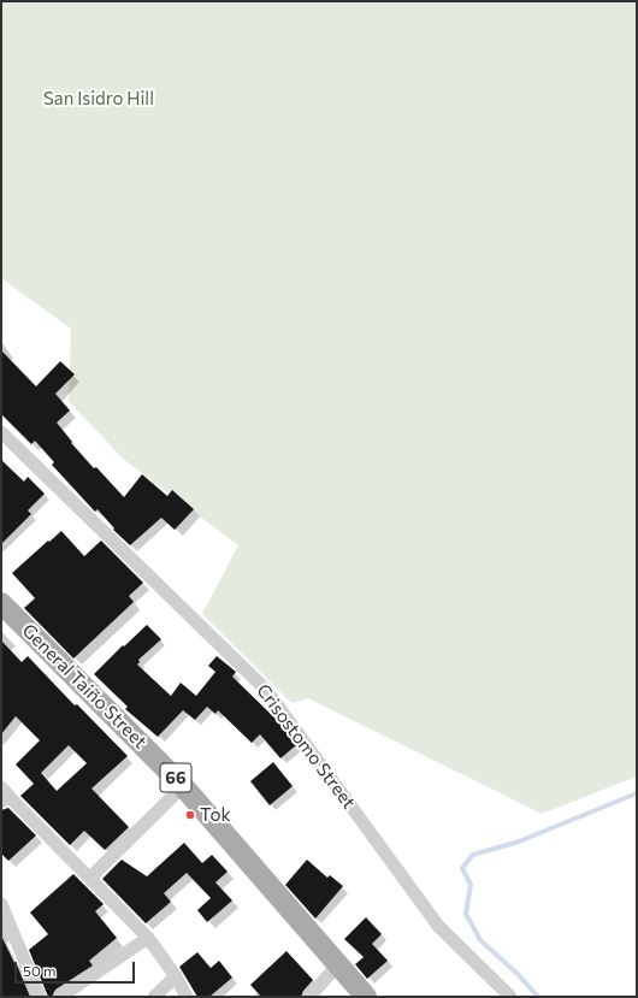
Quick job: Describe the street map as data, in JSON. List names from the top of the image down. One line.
{"streets":{"main road":["General Taiño Street","66"],"street":["Crisostomo Street"]},"crossings":[["General Taiño Street","66"]],"parks":["San Isidro Hill"],"places":["Tok"],"scale_bar":"50 m"}
